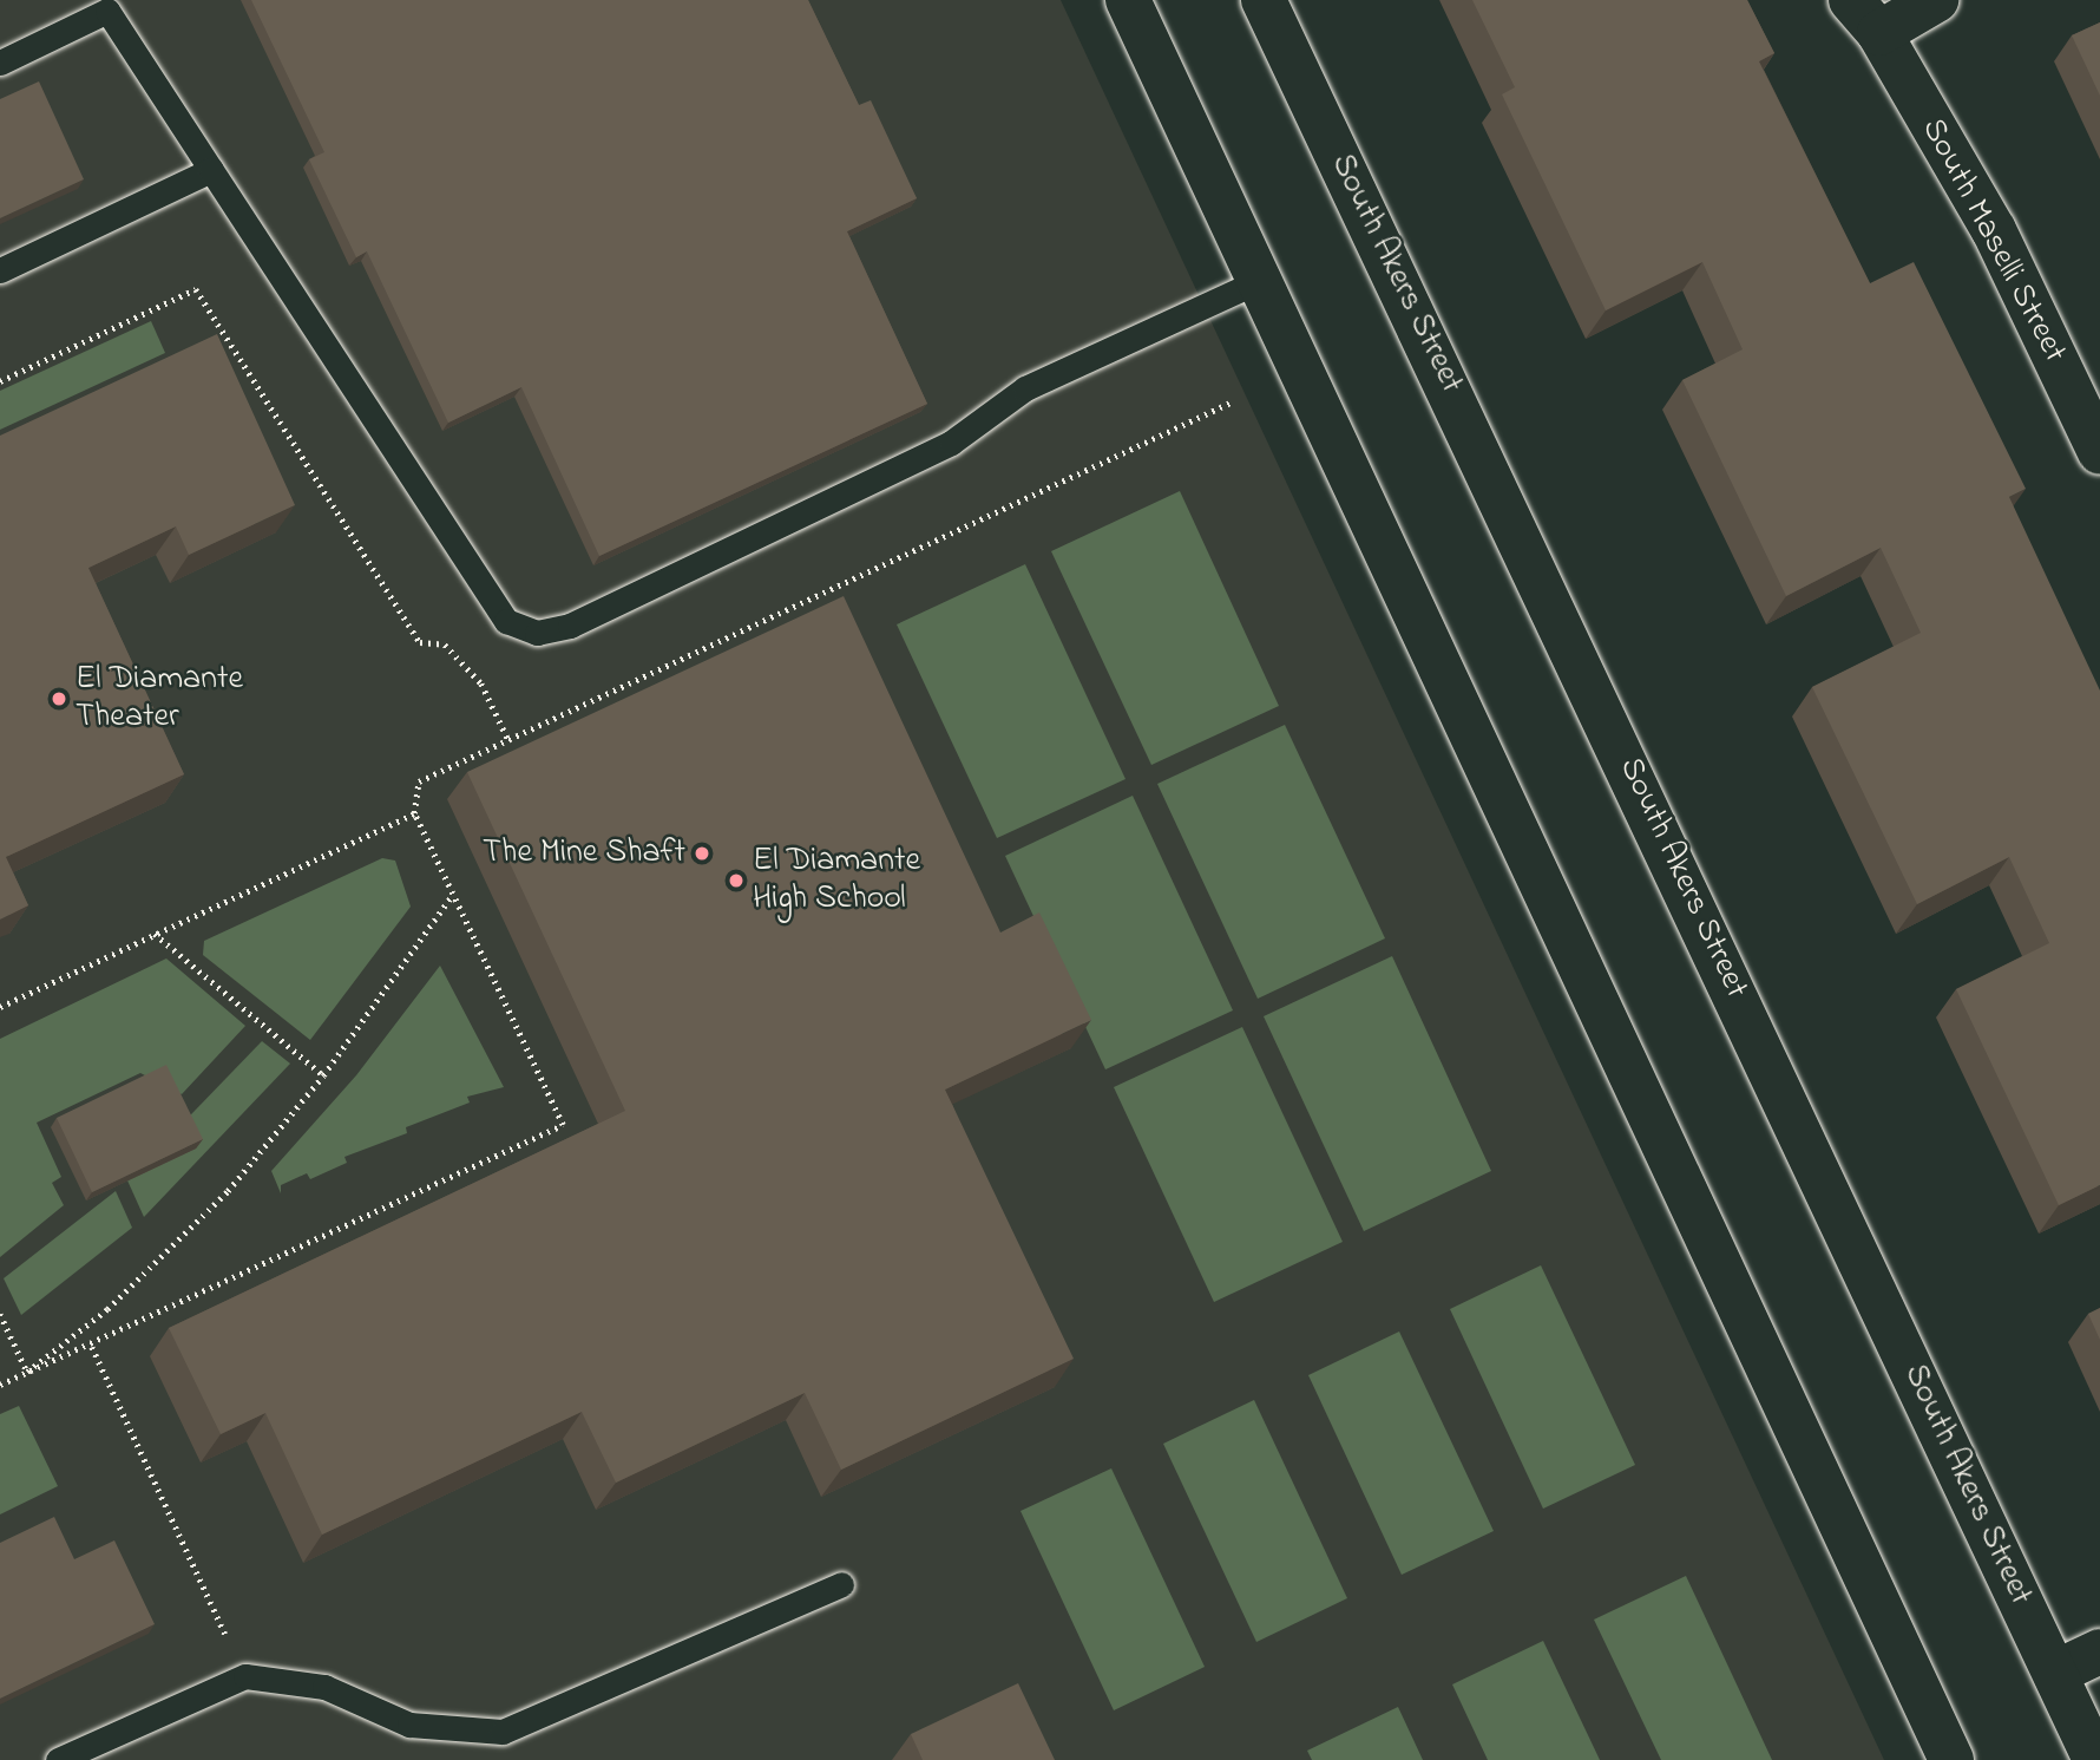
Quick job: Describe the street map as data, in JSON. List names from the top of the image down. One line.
{"streets":{"main road":["South Maselli Street","South Akers Street"]},"places":["El Diamante Theater","The Mine Shaft","El Diamante High School"]}
